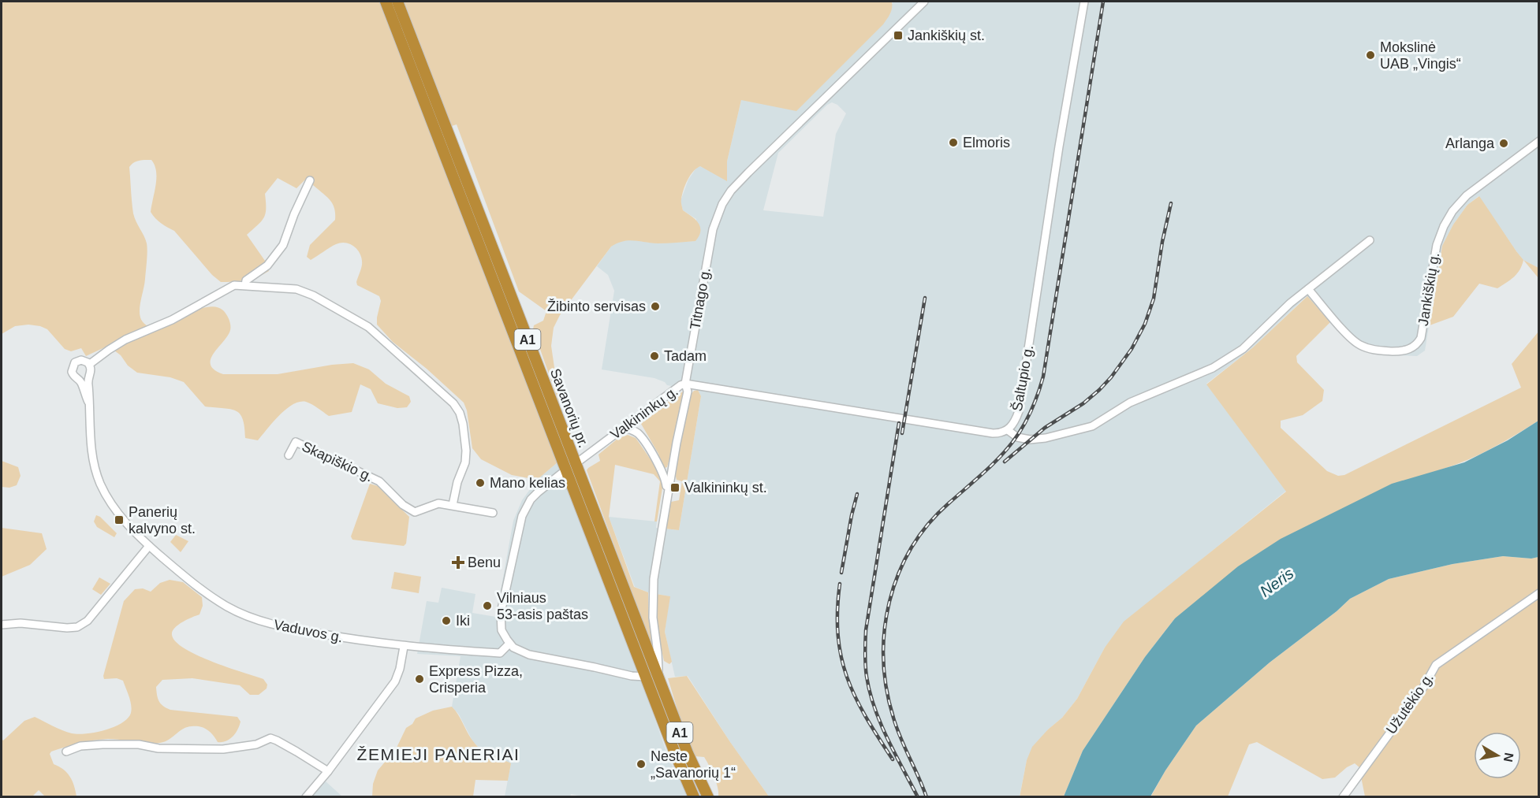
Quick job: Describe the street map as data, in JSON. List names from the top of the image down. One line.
{"streets":{"highway":["A1","Savanorių pr."],"street":["Jankiškių g.","Titnago g.","Šaltupio g.","Valkininkų g.","Skapiškio g.","Vaduvos g.","Užutėkio g."]},"crossings":[["Titnago g.","Šaltupio g."],["Titnago g.","Savanorių pr."],["Titnago g.","Valkininkų g."],["Šaltupio g.","Valkininkų g."],["Skapiškio g.","Vaduvos g."]],"districts":["ŽEMIEJI PANERIAI"],"water":["Neris"],"places":{"transit":["Jankiškių st.","Valkininkų st.","Panerių kalvyno st."],"other":["Mokslinė UAB „Vingis“","Elmoris","Arlanga","Žibinto servisas","Tadam","Mano kelias","Vilniaus 53-asis paštas","Iki","Express Pizza, Crisperia","Neste „Savanorių 1“"],"health":["Benu"]},"north":"right"}
